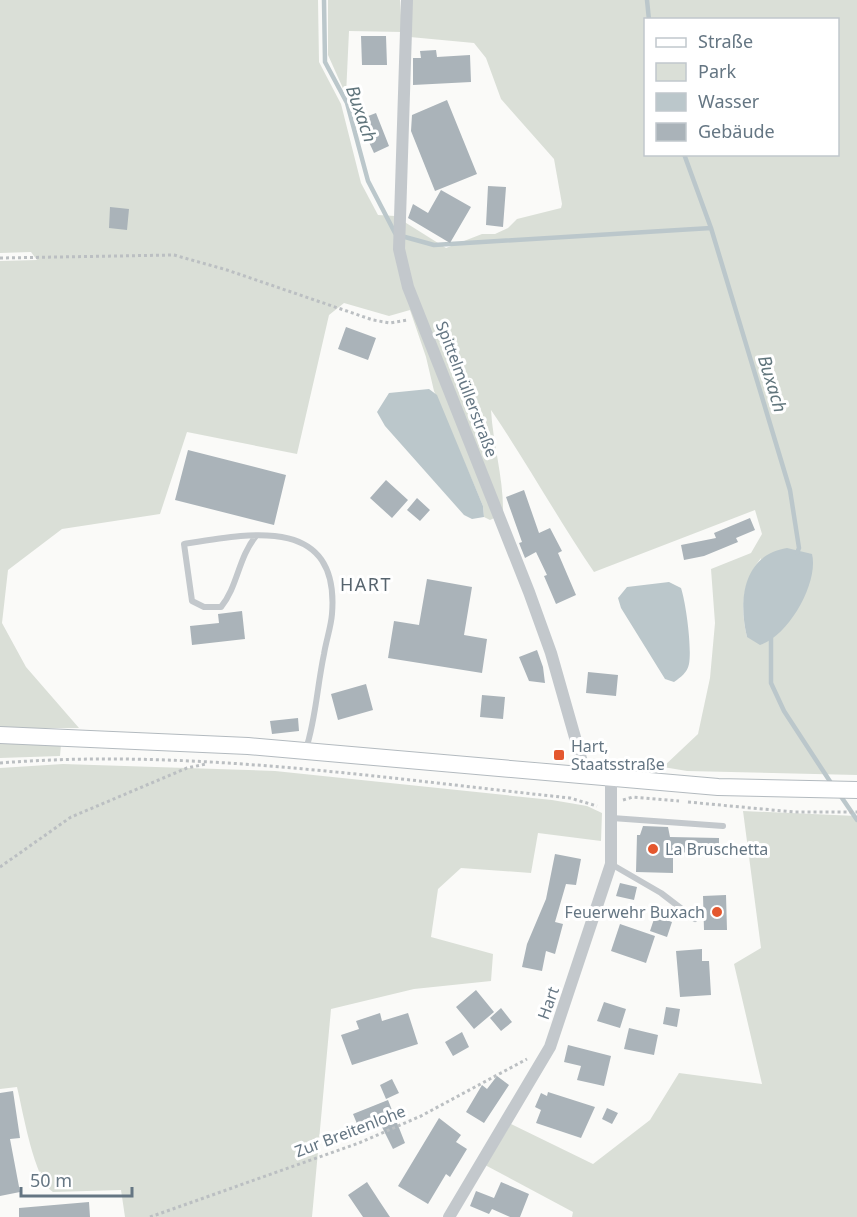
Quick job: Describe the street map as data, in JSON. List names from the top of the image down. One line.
{"streets":{"street":["Spittelmüllerstraße","Hart"],"path":["Zur Breitenlohe"]},"crossings":[["Hart","Zur Breitenlohe"]],"districts":["HART"],"water":["Buxach"],"places":{"transit":["Hart, Staatsstraße"],"other":["La Bruschetta","Feuerwehr Buxach"]},"legend":["Straße","Park","Wasser","Gebäude"],"scale_bar":"50 m"}
